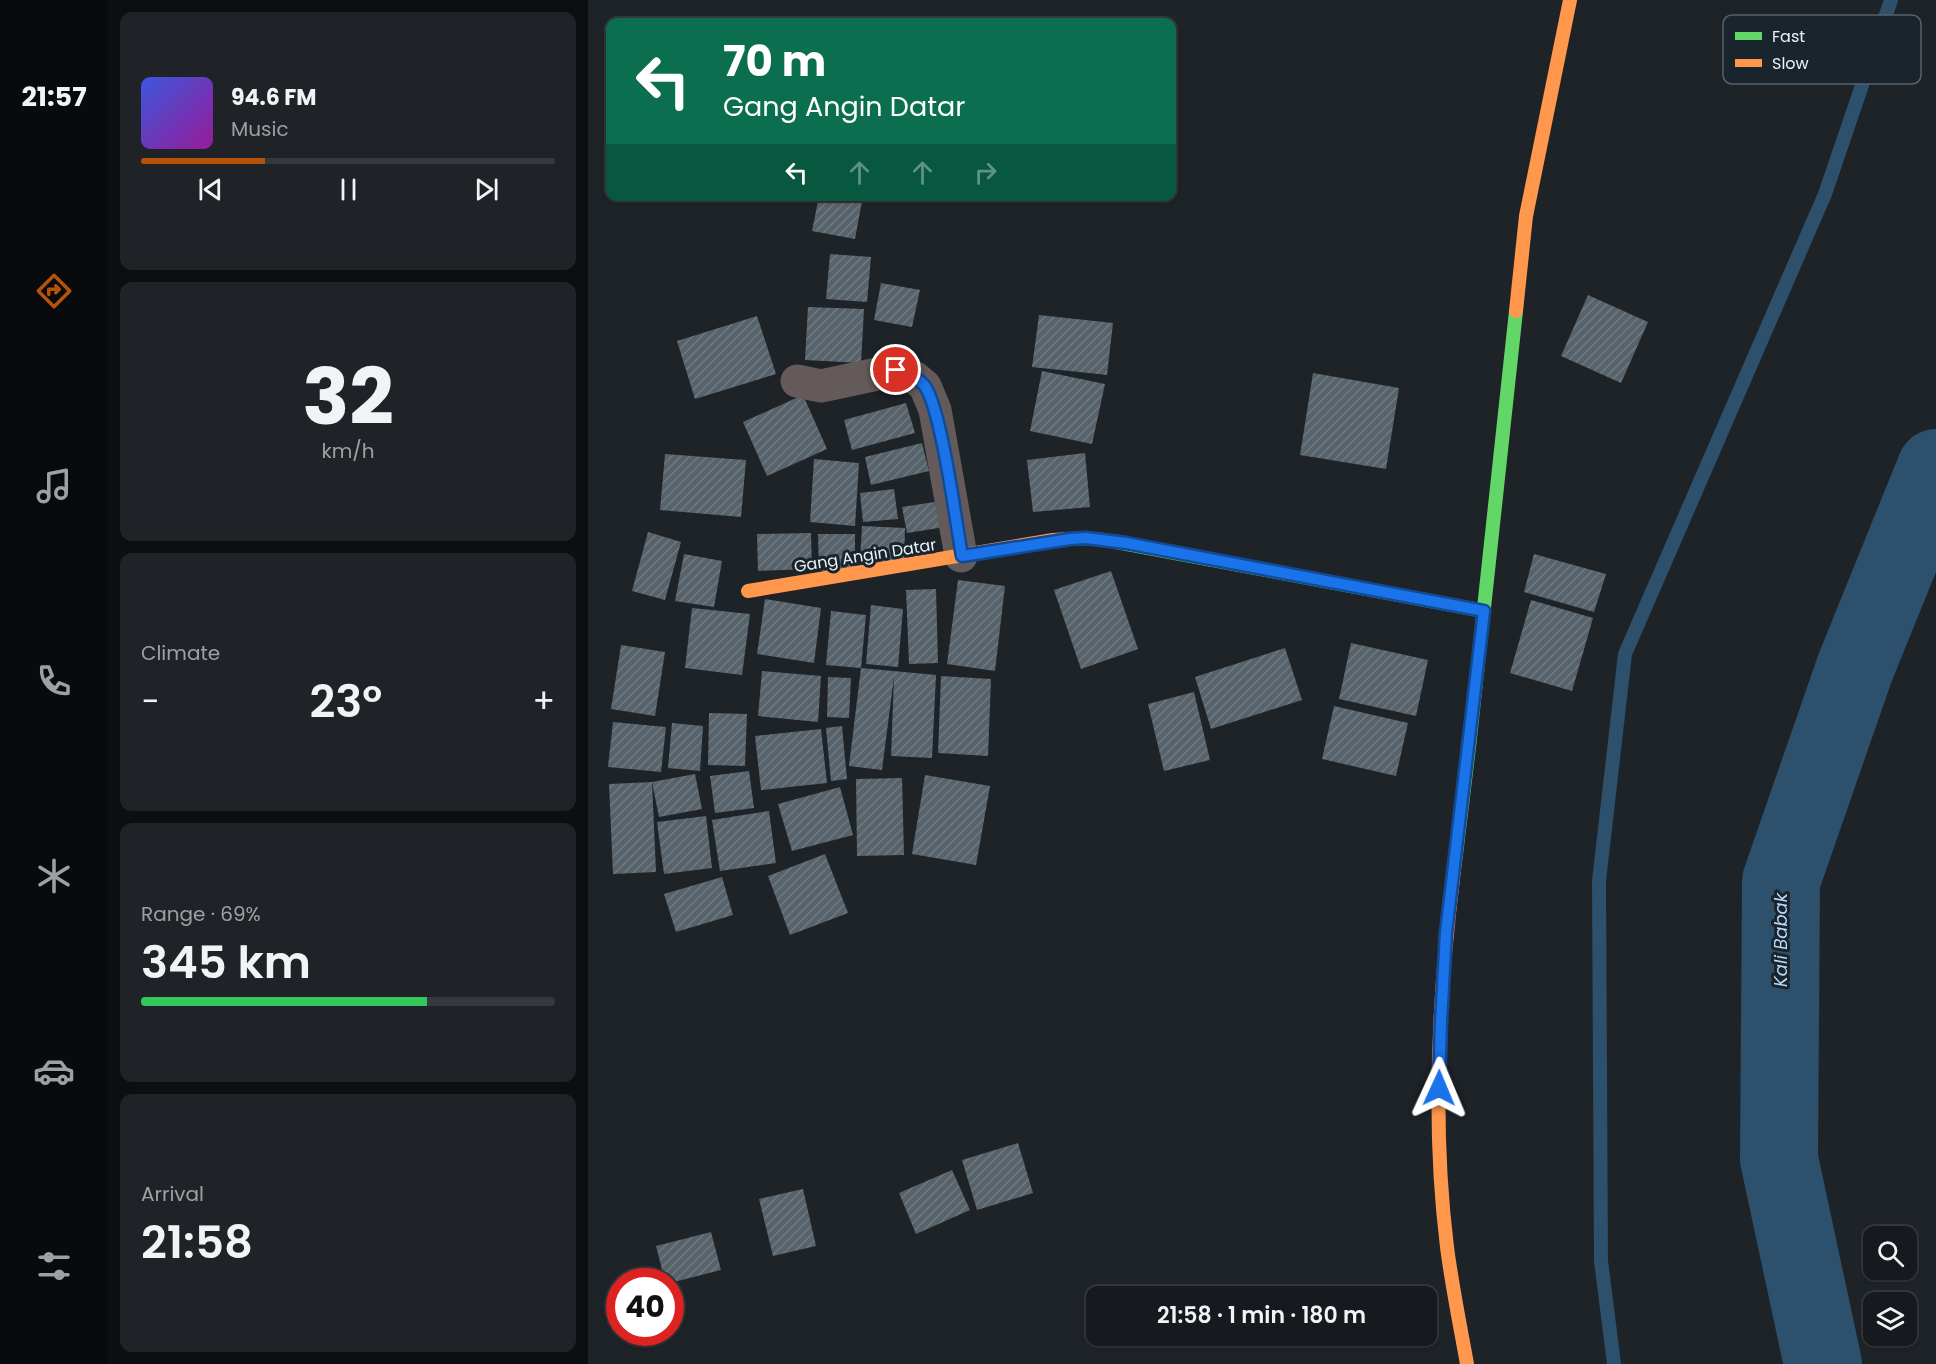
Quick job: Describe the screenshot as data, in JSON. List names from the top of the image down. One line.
{"streets":{"street":["Gang Angin Datar"]},"water":["Kali Babak"],"legend":["Fast","Slow"],"page":{"tabs":"21:57","turn":["70 m","Gang Angin Datar"],"song":["94.6 FM","Music"],"tile":[["32","km/h"],"Climate",["Range · 69%","345 km"],["Arrival","21:58"]],"heat":["−","23°","+"],"limit":"40","trip":"21:58 · 1 min · 180 m"}}
